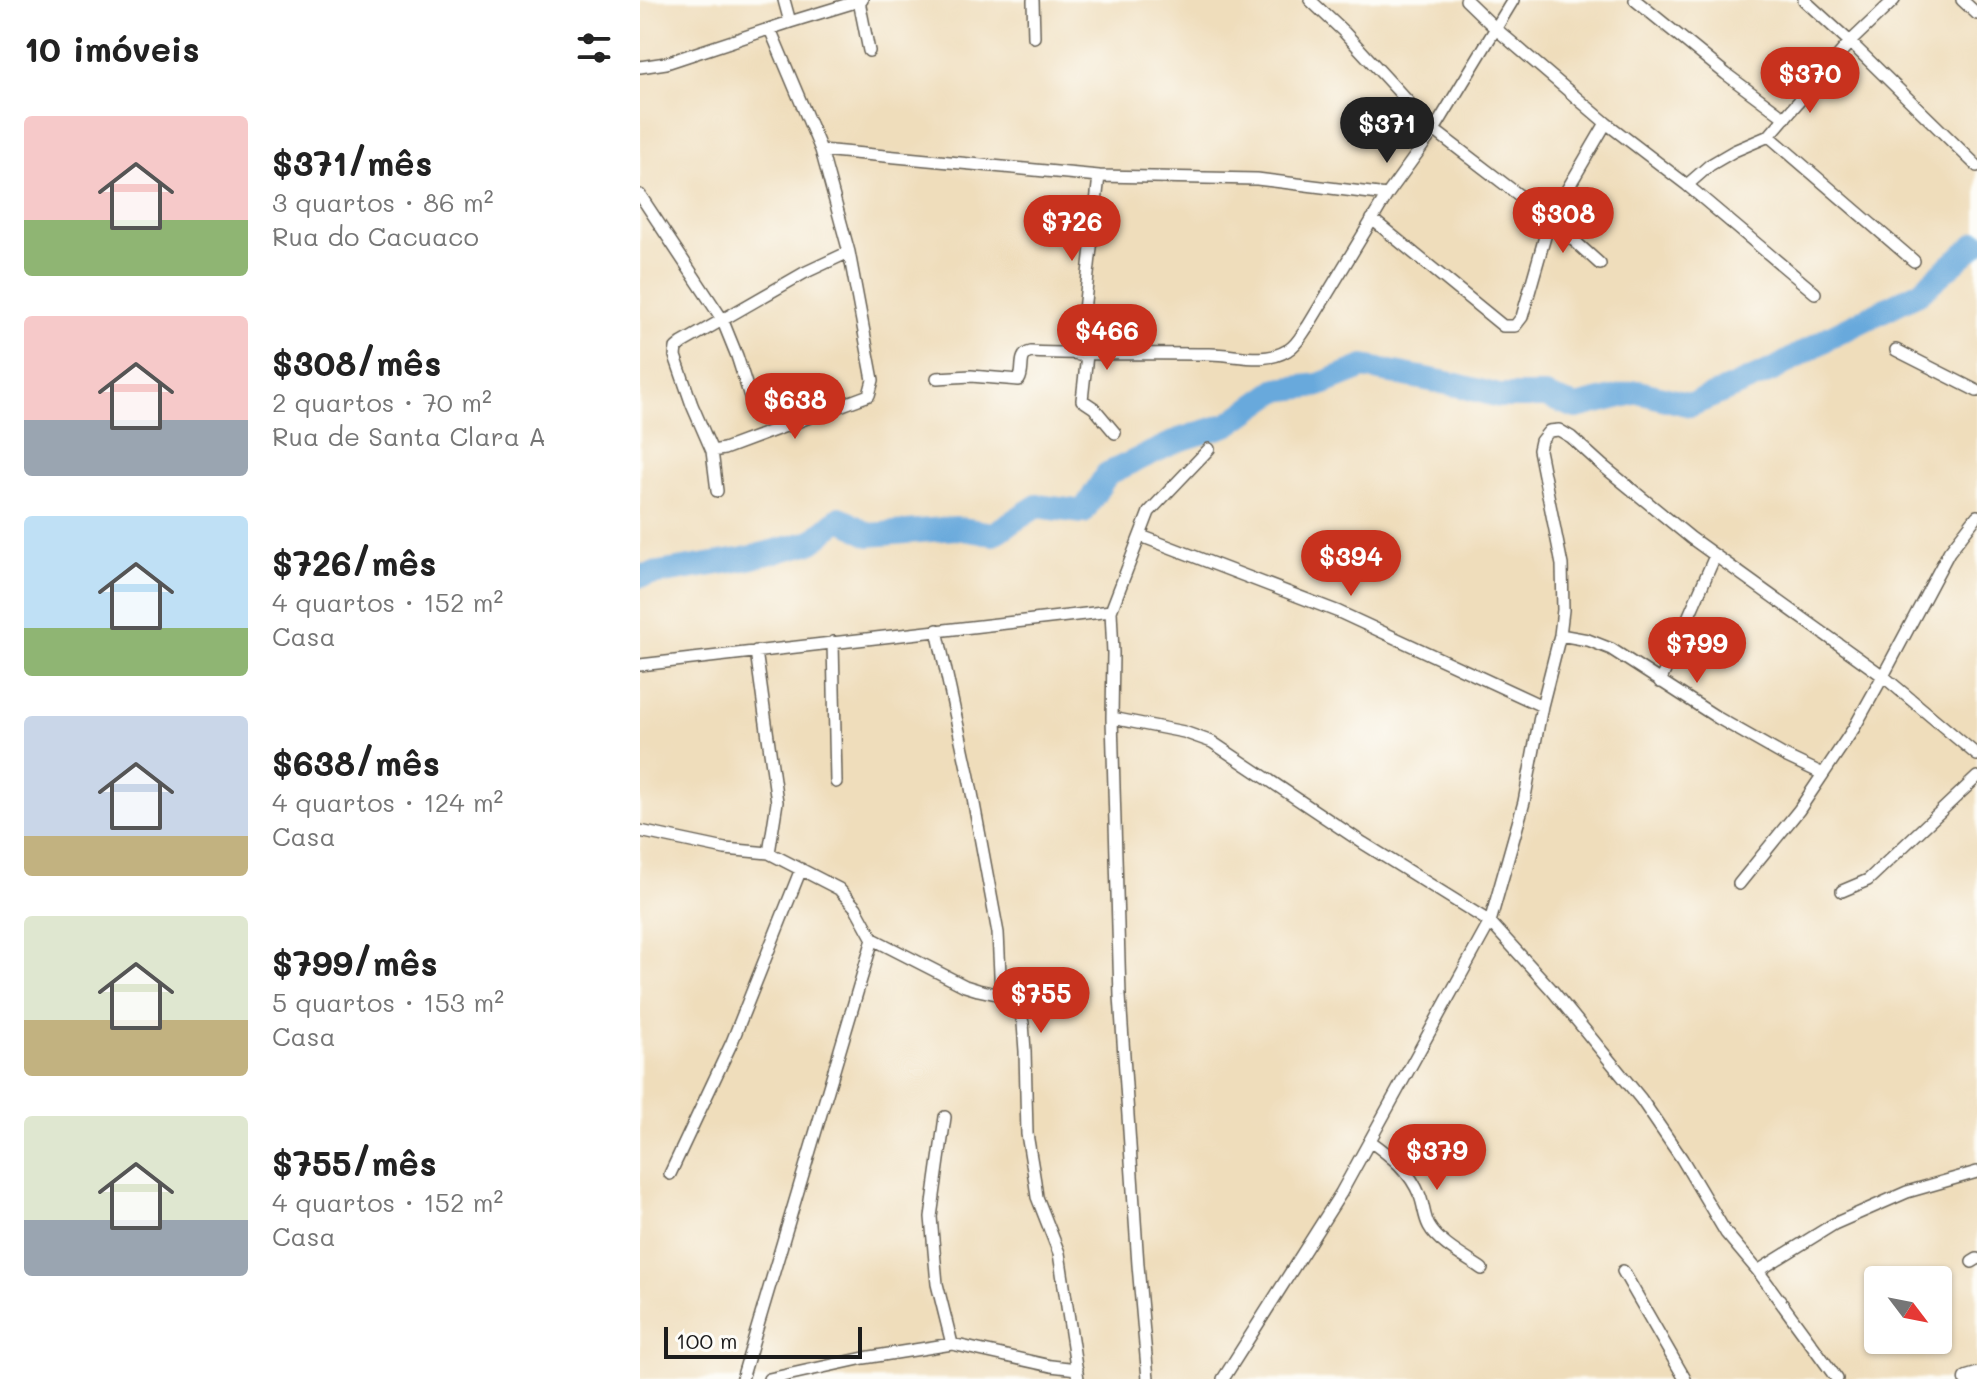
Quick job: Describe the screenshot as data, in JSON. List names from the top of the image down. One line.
{"scale_bar":"100 m","north":"bottom right","page":{"heading":"10 imóveis","price":["$370","$371","$308","$726","$466","$638","$394","$799","$755","$379"],"list":[{"name":"$371/mês","note":"3 quartos · 86 m² · Rua do Cacuaco"},{"name":"$308/mês","note":"2 quartos · 70 m² · Rua de Santa Clara A"},{"name":"$726/mês","note":"4 quartos · 152 m² · Casa"},{"name":"$638/mês","note":"4 quartos · 124 m² · Casa"},{"name":"$799/mês","note":"5 quartos · 153 m² · Casa"},{"name":"$755/mês","note":"4 quartos · 152 m² · Casa"}],"scale":"100 m"}}
